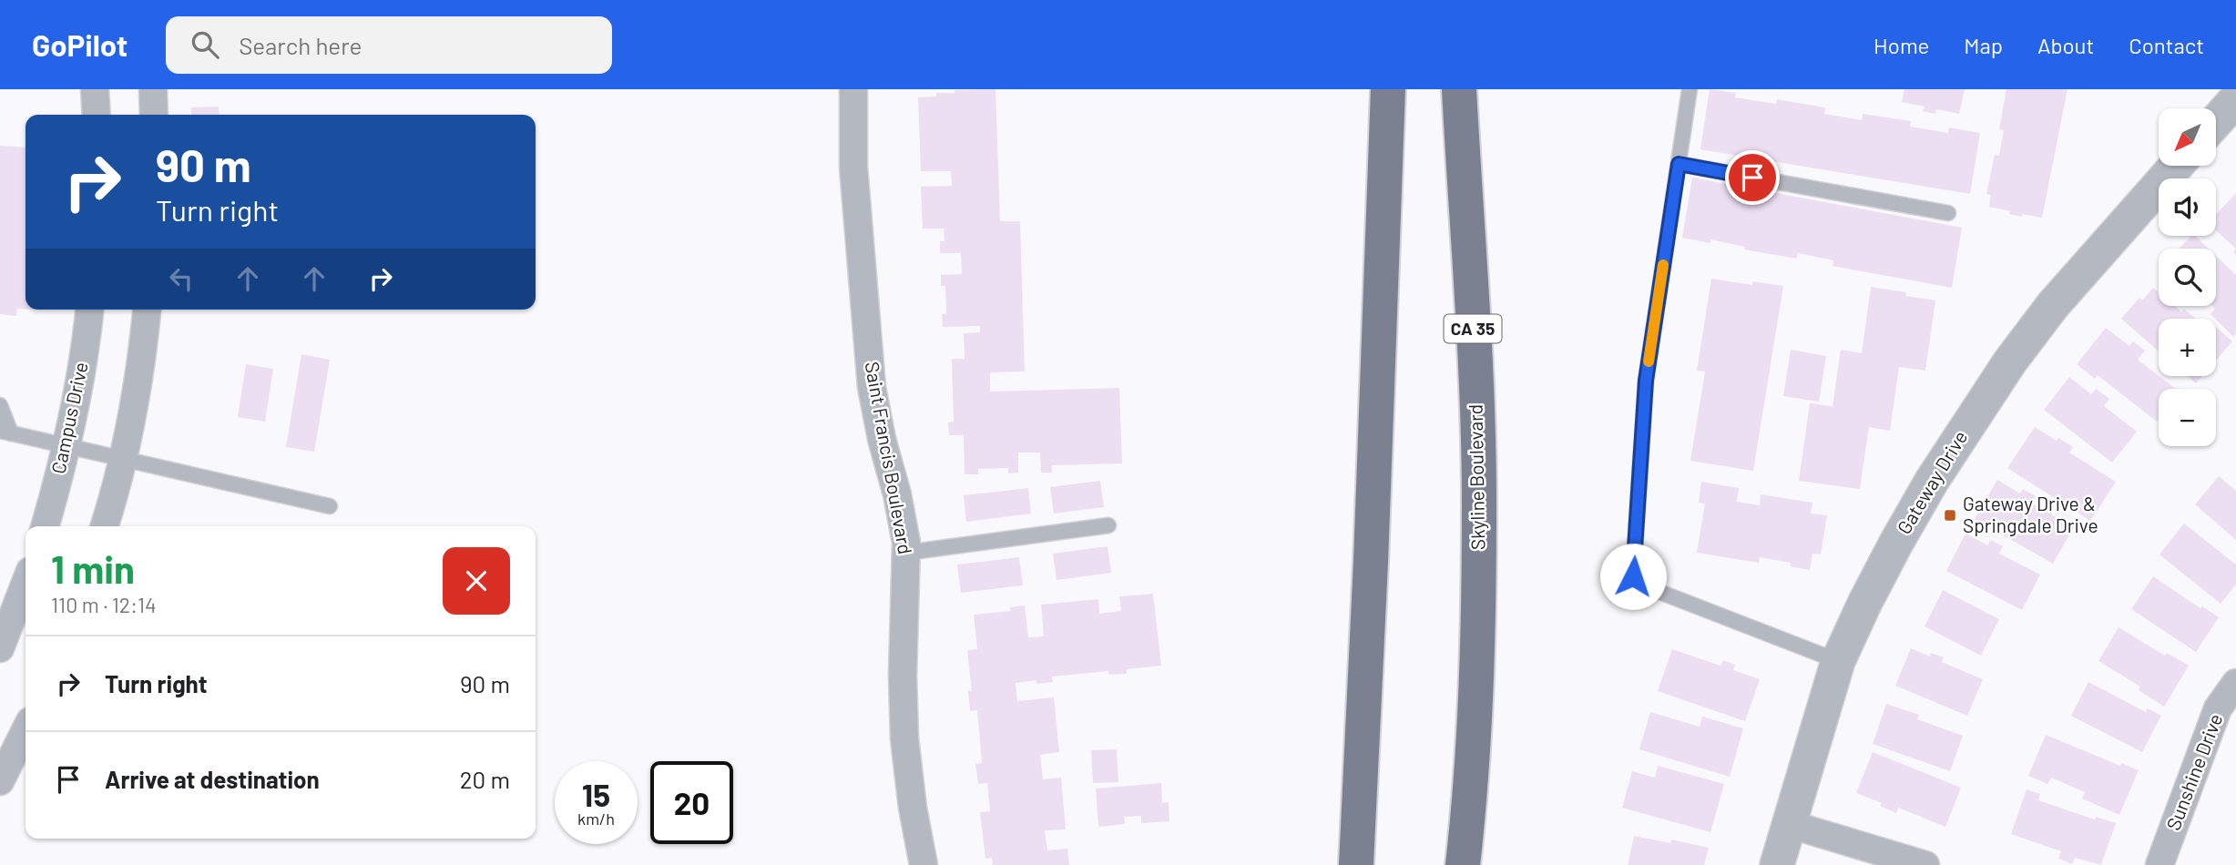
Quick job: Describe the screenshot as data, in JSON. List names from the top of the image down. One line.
{"streets":{"main road":["CA 35","Skyline Boulevard"],"street":["Campus Drive","Saint Francis Boulevard","Gateway Drive","Sunshine Drive"]},"places":{"transit":["Gateway Drive & Springdale Drive"]},"north":"bottom left","page":{"header":"GoPilot","search":"Search here","nav":["Home","Map","About","Contact"],"map_buttons":["+","−"],"turn":["90 m","Turn right"],"heading":["1 min","110 m · 12:14"],"list":[{"name":"Turn right","value":"90 m"},{"name":"Arrive at destination","value":"20 m"}],"speed":"15 km/h","limit":"20"}}
